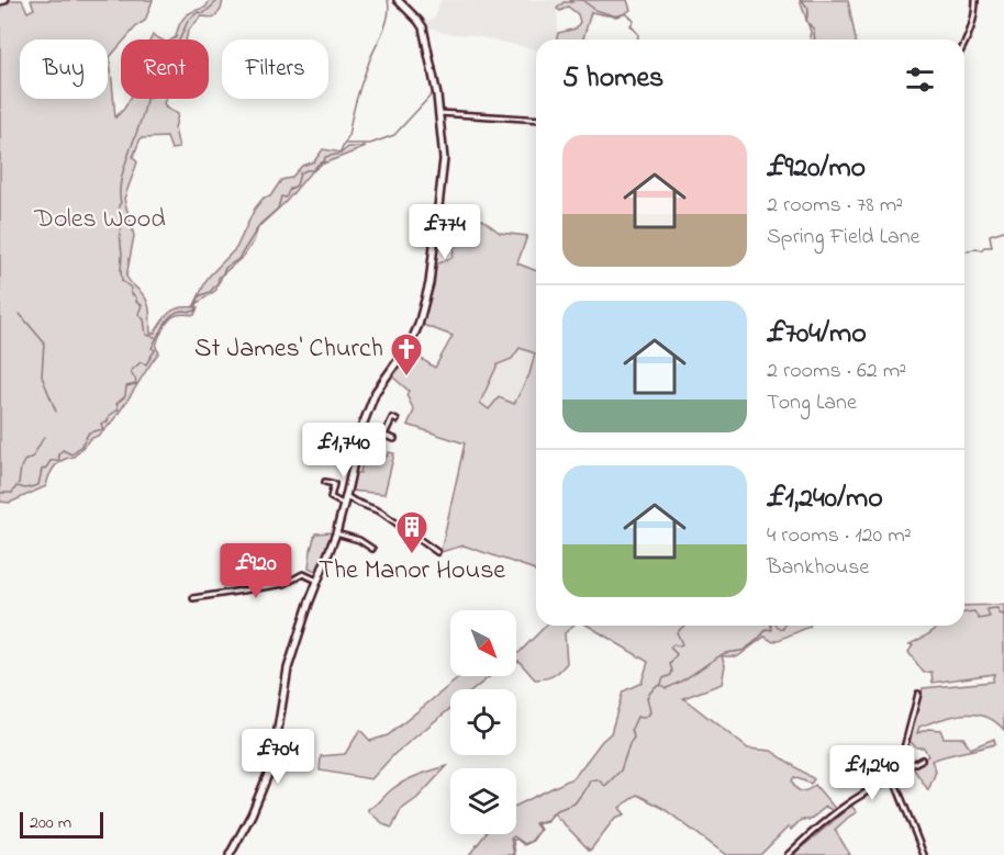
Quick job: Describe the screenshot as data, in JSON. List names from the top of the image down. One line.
{"parks":["Doles Wood"],"places":{"church":["St James' Church"],"building":["The Manor House"]},"scale_bar":"200 m","north":"bottom right","page":{"chip":["Buy","Rent","Filters"],"heading":"5 homes","list":[{"name":"£920/mo","note":"2 rooms · 78 m² · Spring Field Lane"},{"name":"£704/mo","note":"2 rooms · 62 m² · Tong Lane"},{"name":"£1,240/mo","note":"4 rooms · 120 m² · Bankhouse"}],"price":["£774","£1,740","£920","£704","£1,240"],"scale":"200 m"}}
